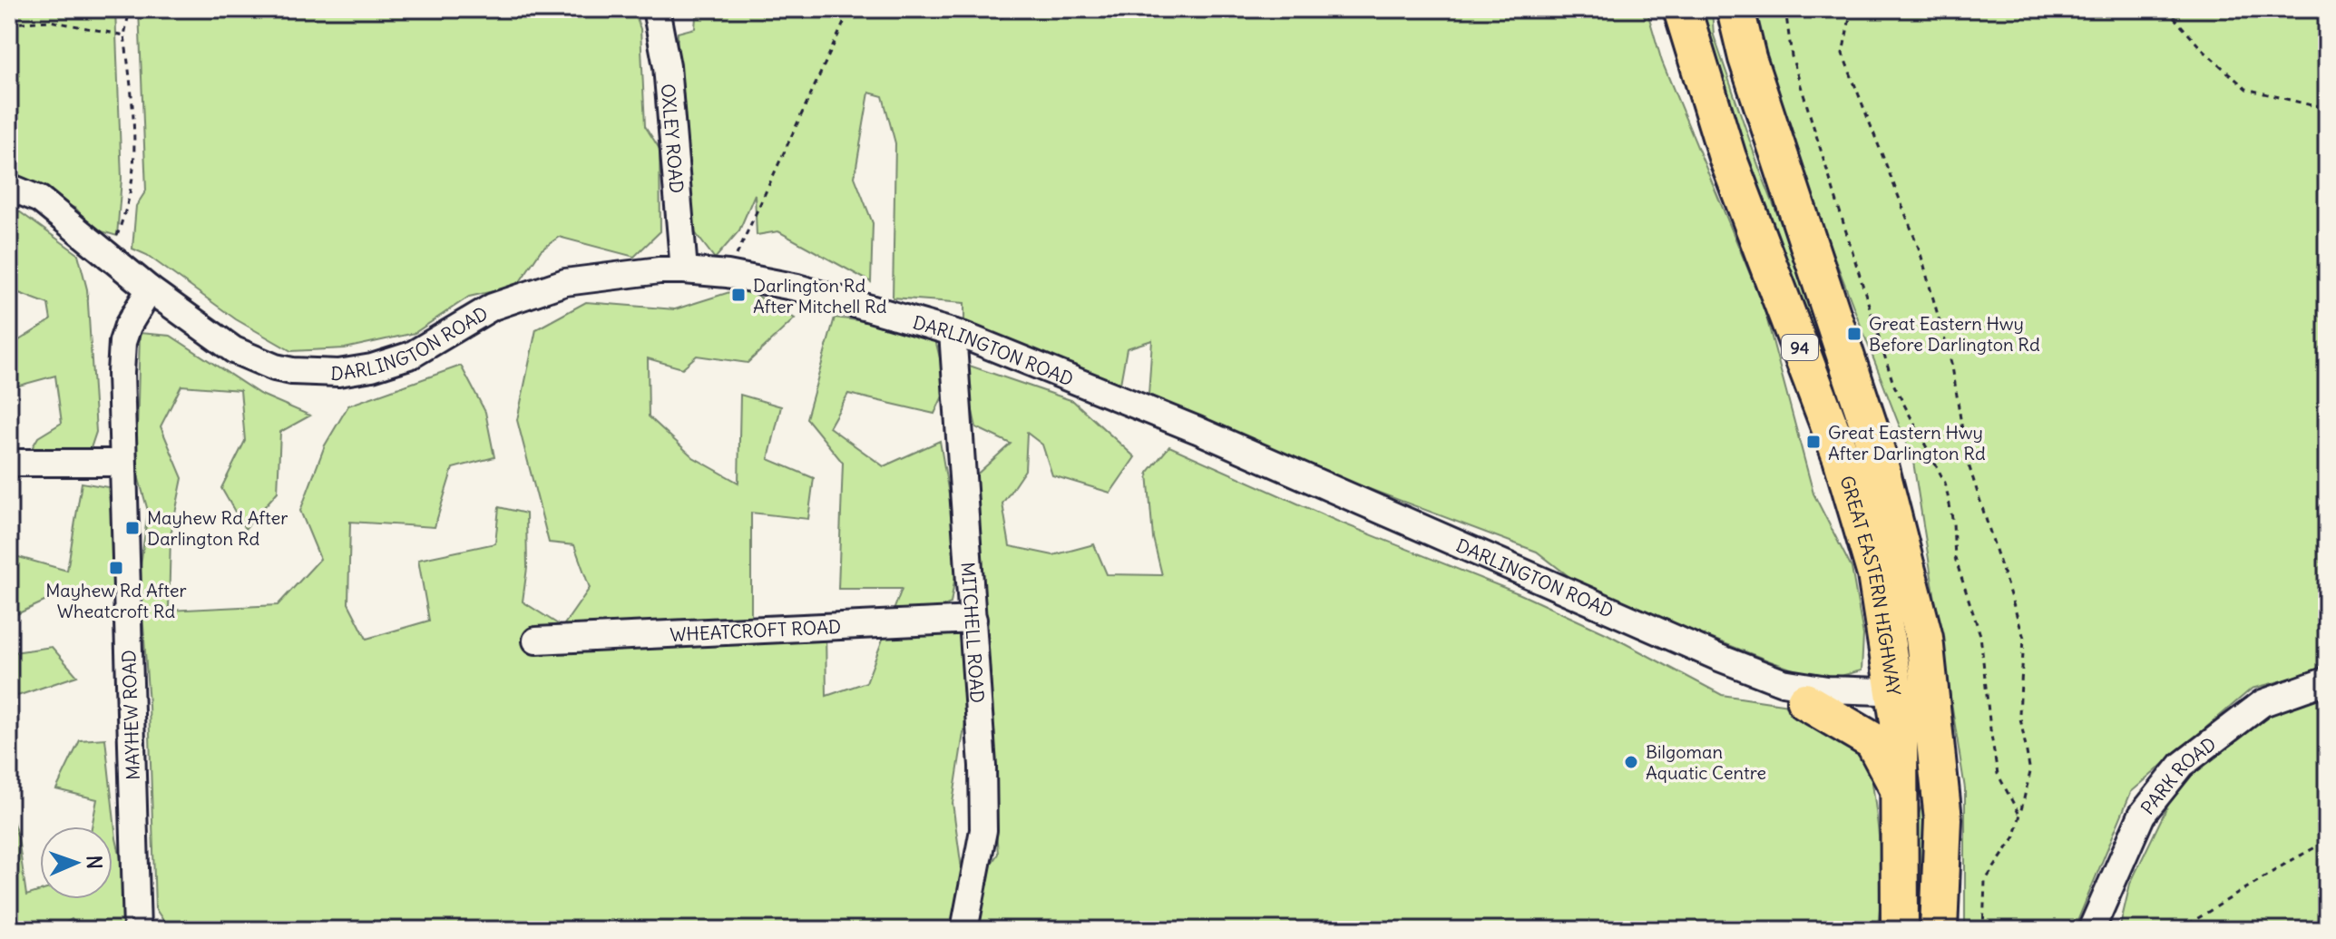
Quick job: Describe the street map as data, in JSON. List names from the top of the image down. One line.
{"streets":{"highway":["94","GREAT EASTERN HIGHWAY"],"street":["OXLEY ROAD","DARLINGTON ROAD","WHEATCROFT ROAD","MITCHELL ROAD","MAYHEW ROAD","PARK ROAD"]},"crossings":[["OXLEY ROAD","DARLINGTON ROAD"],["DARLINGTON ROAD","GREAT EASTERN HIGHWAY"],["DARLINGTON ROAD","MITCHELL ROAD"],["DARLINGTON ROAD","MAYHEW ROAD"],["WHEATCROFT ROAD","MITCHELL ROAD"]],"places":{"transit":["Darlington Rd After Mitchell Rd","Great Eastern Hwy Before Darlington Rd","Great Eastern Hwy After Darlington Rd","Mayhew Rd After Darlington Rd","Mayhew Rd After Wheatcroft Rd"],"other":["Bilgoman Aquatic Centre"]},"north":"right"}
